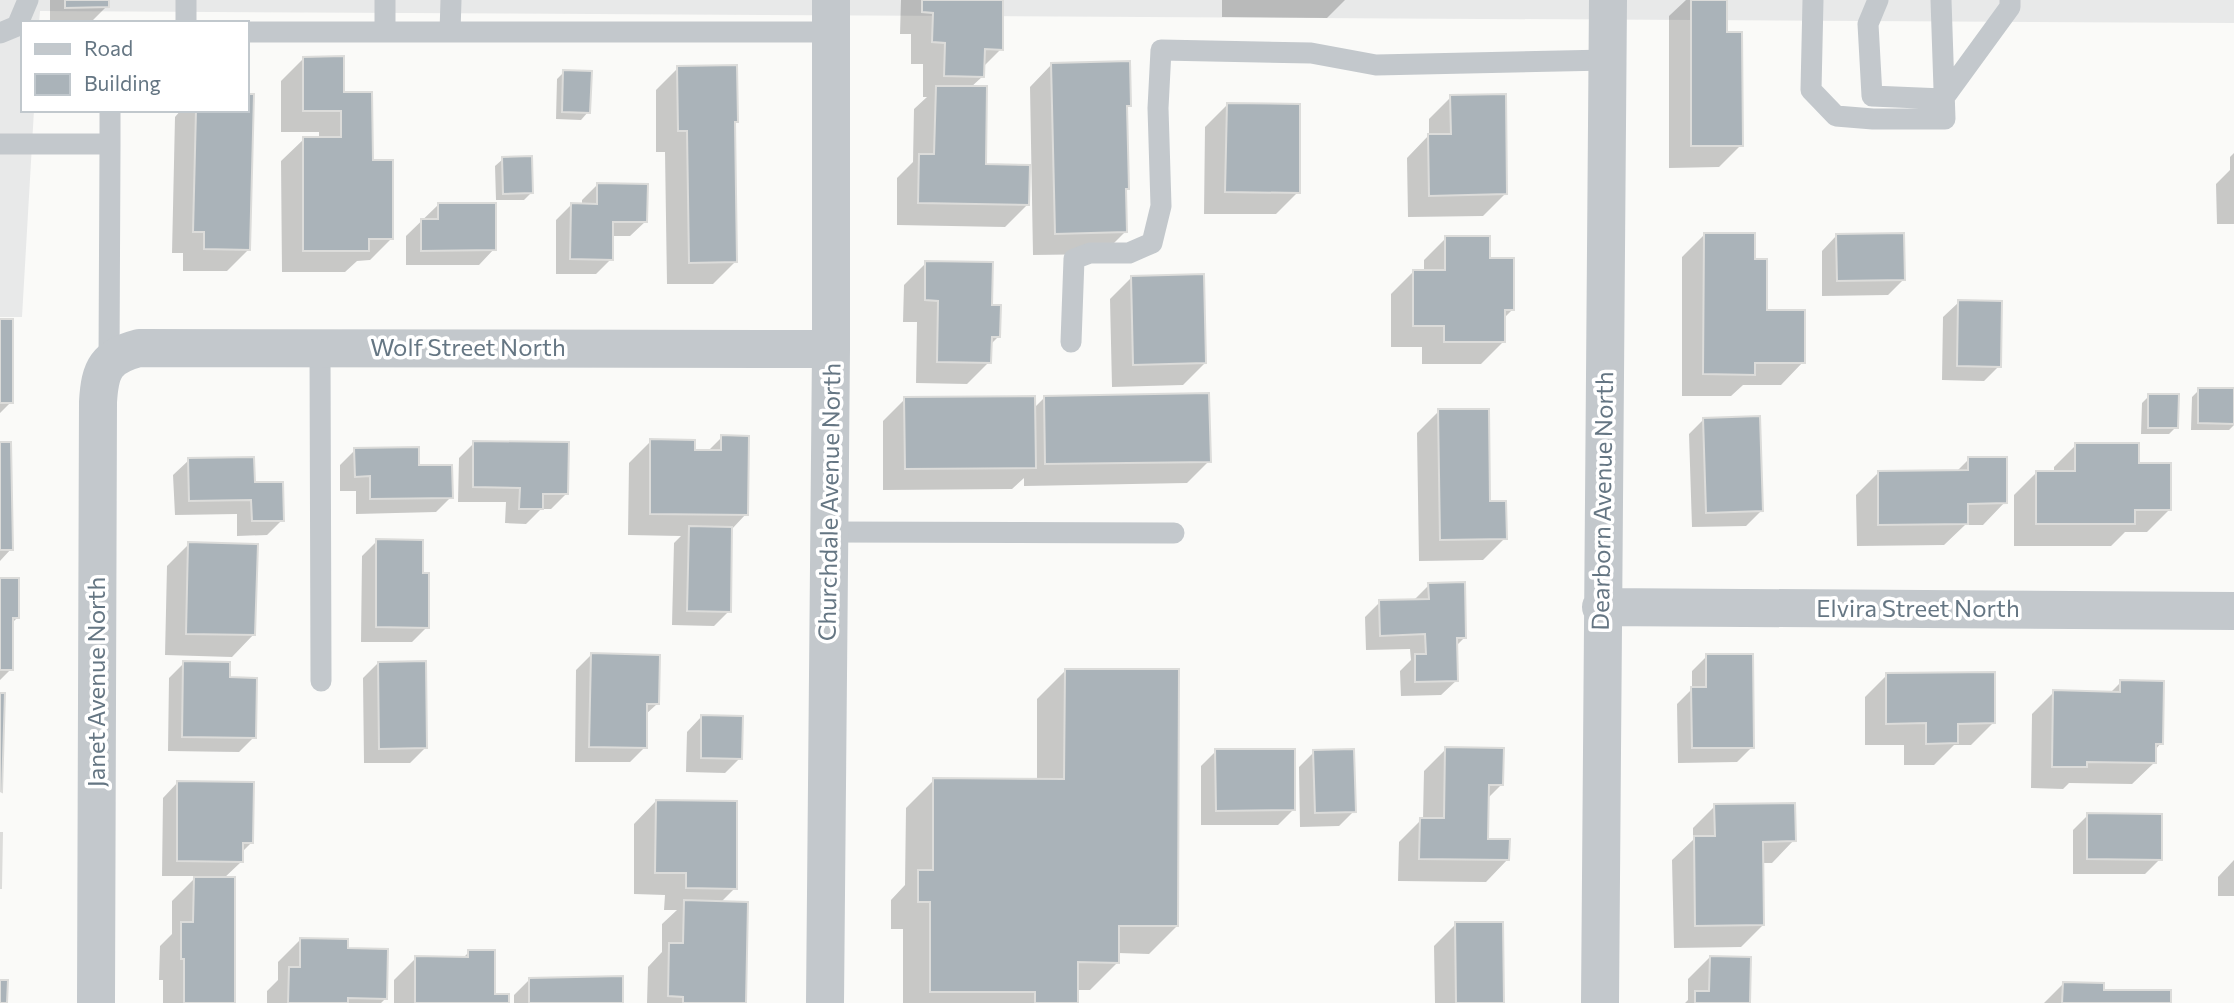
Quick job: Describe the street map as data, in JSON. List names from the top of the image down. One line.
{"streets":{"street":["Wolf Street North","Dearborn Avenue North","Churchdale Avenue North","Elvira Street North","Janet Avenue North"]},"crossings":[["Wolf Street North","Churchdale Avenue North"],["Wolf Street North","Janet Avenue North"],["Dearborn Avenue North","Elvira Street North"]],"legend":["Road","Building"]}
